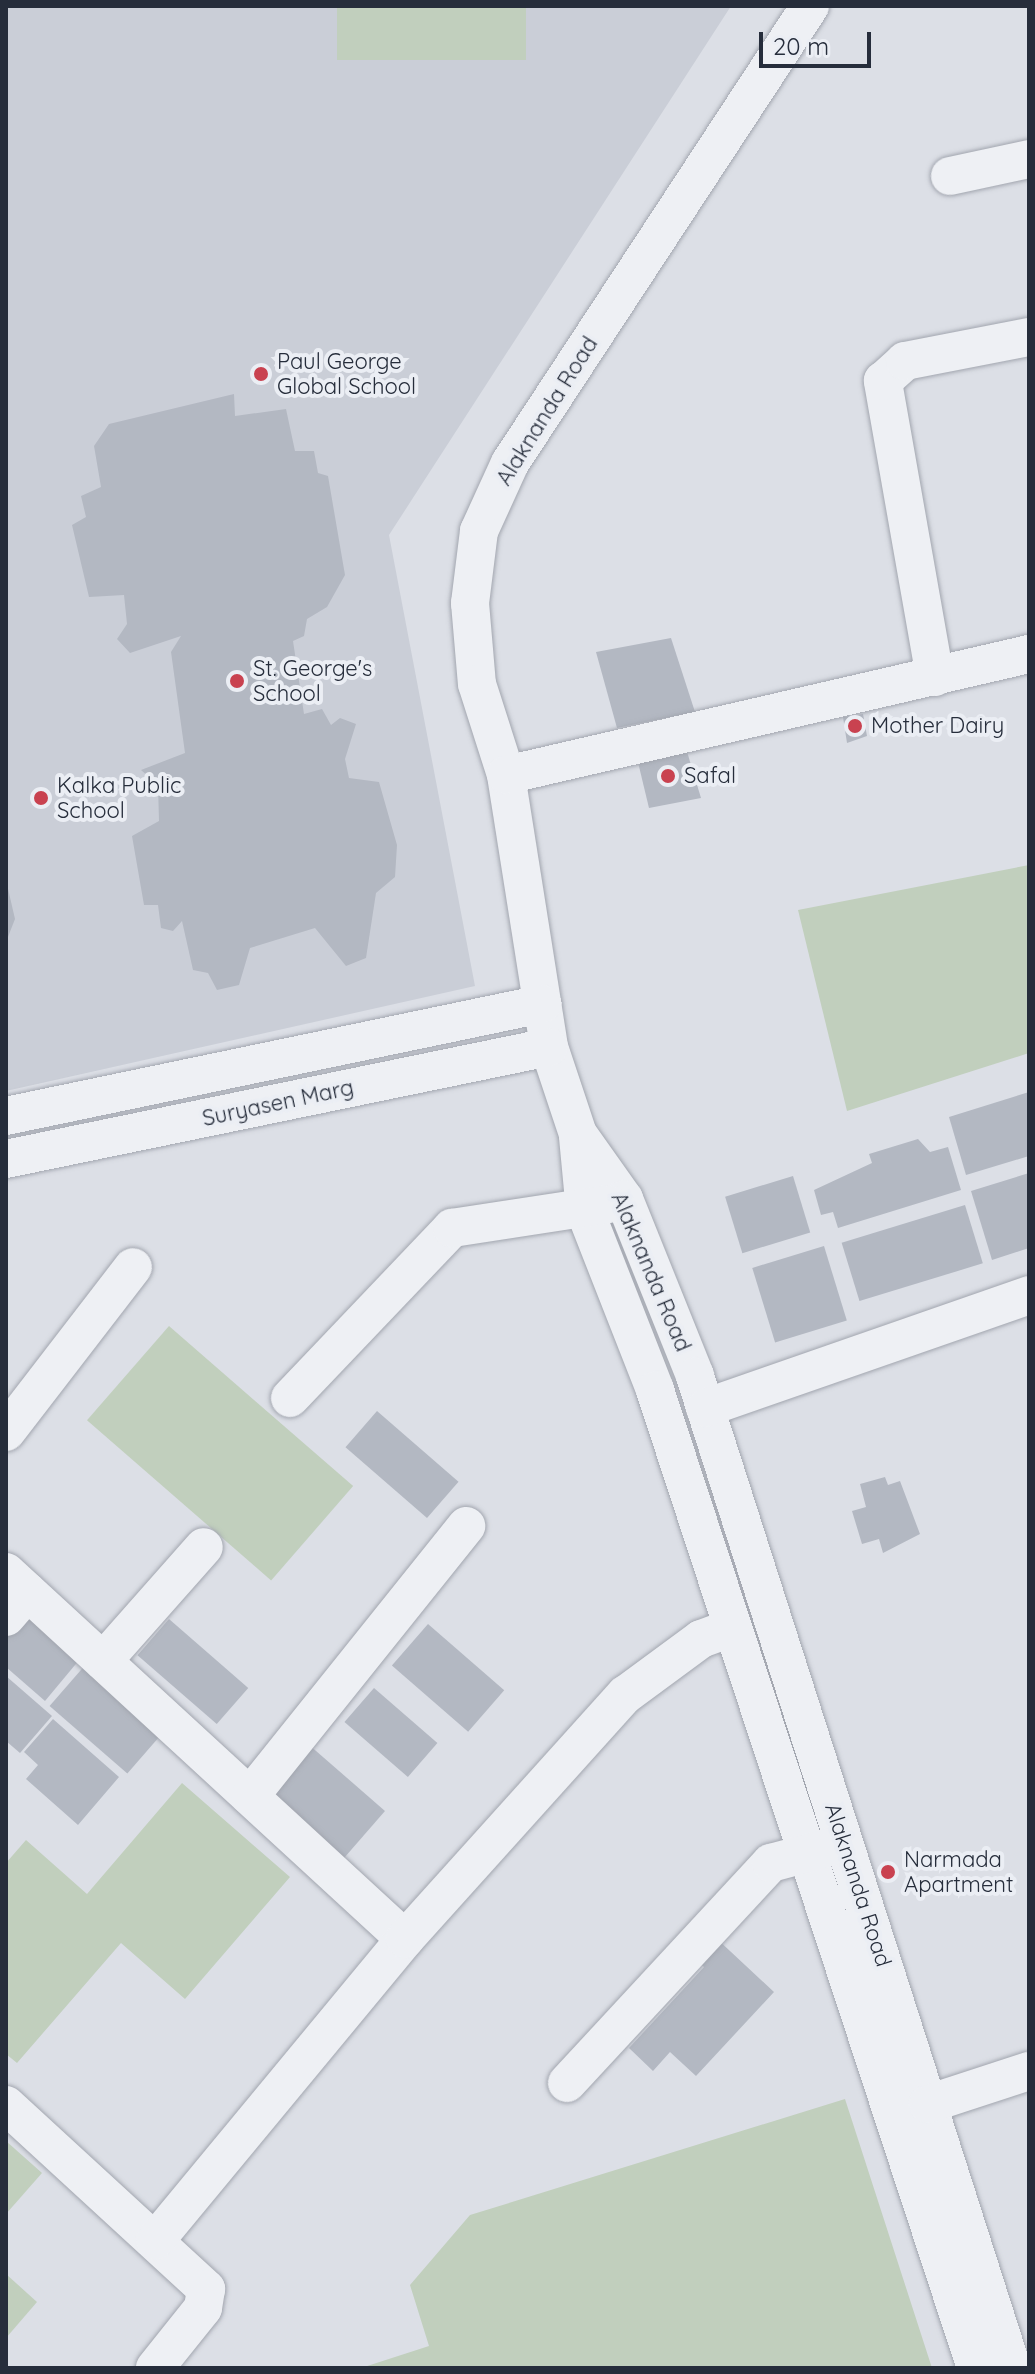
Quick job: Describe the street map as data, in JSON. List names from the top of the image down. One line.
{"streets":{"street":["Alaknanda Road","Suryasen Marg"]},"crossings":[["Alaknanda Road","Suryasen Marg"]],"places":["Paul George Global School","St. George's School","Mother Dairy","Safal","Kalka Public School","Narmada Apartment"],"scale_bar":"20 m"}
